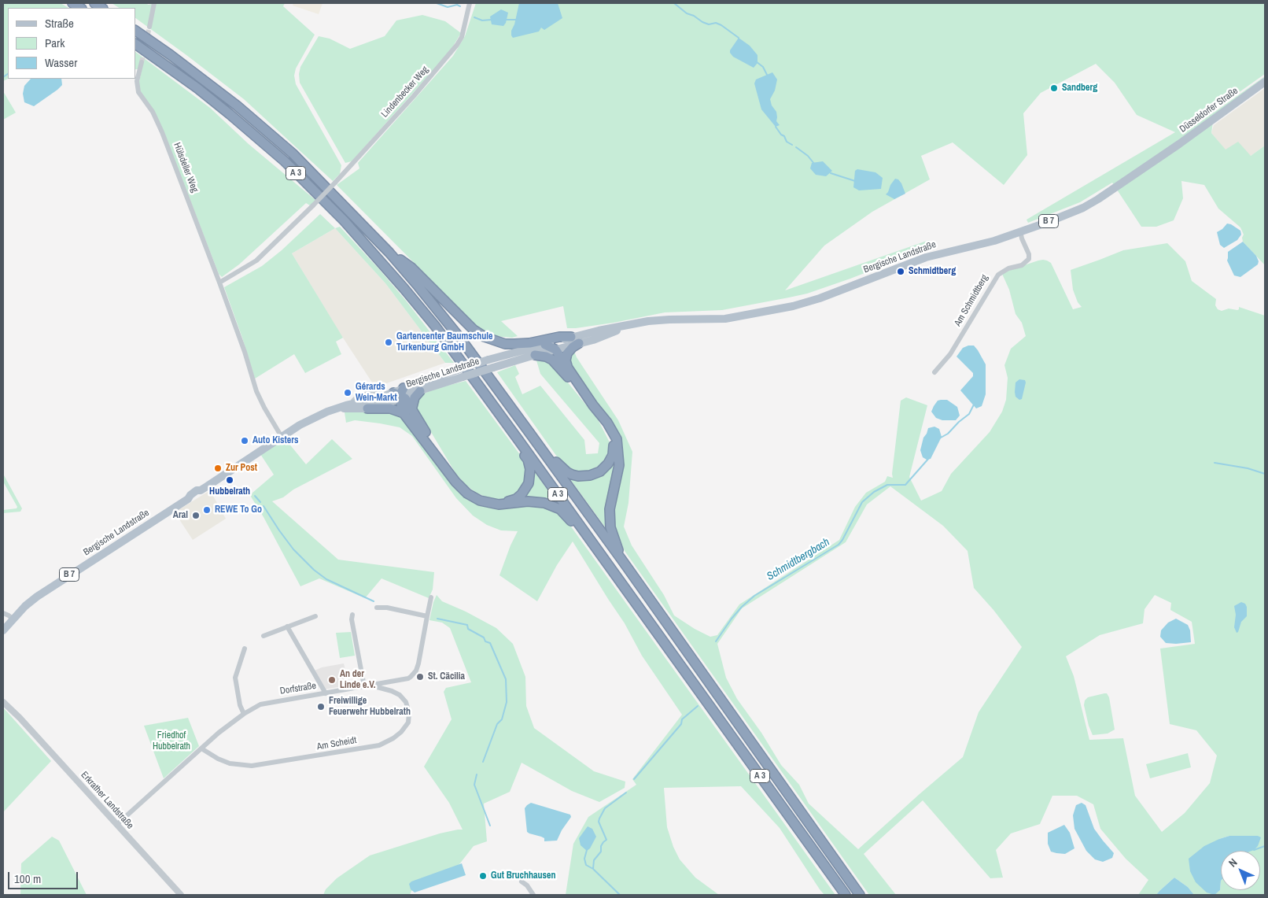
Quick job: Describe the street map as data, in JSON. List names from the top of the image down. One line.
{"streets":{"highway":["A 3"],"main road":["Düsseldorfer Straße","B 7","Bergische Landstraße"],"street":["Lindenbecker Weg","Hülsdeller Weg","Am Schmidtberg","Dorfstraße","Am Scheidt","Erkrather Landstraße"]},"crossings":[["Lindenbecker Weg","Hülsdeller Weg"],["Düsseldorfer Straße","Bergische Landstraße"],["Hülsdeller Weg","Bergische Landstraße"],["Bergische Landstraße","Am Schmidtberg"],["Dorfstraße","Am Scheidt"],["Dorfstraße","Erkrather Landstraße"]],"water":["Schmidtbergbach"],"parks":["Friedhof Hubbelrath"],"places":["Sandberg","Schmidtberg","Gartencenter Baumschule Turkenburg GmbH","Gérards Wein-Markt","Auto Kisters","Zur Post","Hubbelrath","REWE To Go","Aral","St. Cäcilia","An der Linde e.V.","Freiwillige Feuerwehr Hubbelrath","Gut Bruchhausen"],"legend":["Straße","Park","Wasser"],"scale_bar":"100 m","north":"top left"}
